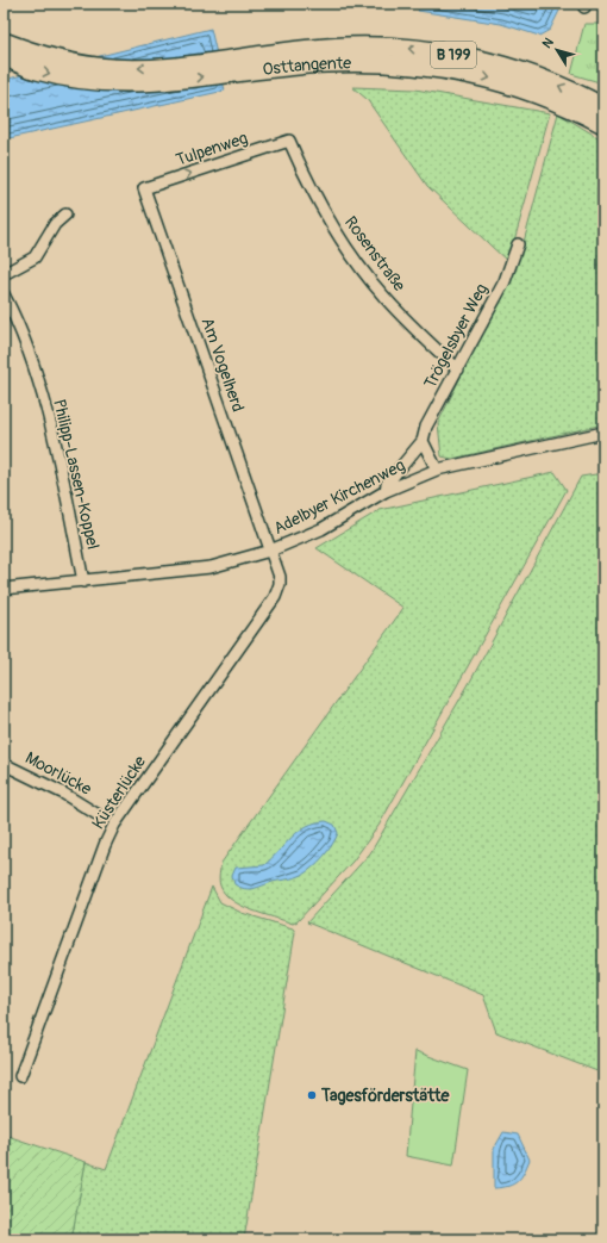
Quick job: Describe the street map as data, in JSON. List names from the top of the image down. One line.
{"streets":{"main road":["B 199","Osttangente"],"street":["Tulpenweg","Rosenstraße","Trögelsbyer Weg","Am Vogelherd","Philipp-Lassen-Koppel","Adelbyer Kirchenweg","Moorlücke","Küsterlücke"]},"crossings":[["Tulpenweg","Rosenstraße"],["Tulpenweg","Am Vogelherd"],["Rosenstraße","Trögelsbyer Weg"],["Trögelsbyer Weg","Adelbyer Kirchenweg"],["Am Vogelherd","Adelbyer Kirchenweg"],["Am Vogelherd","Küsterlücke"],["Philipp-Lassen-Koppel","Adelbyer Kirchenweg"],["Adelbyer Kirchenweg","Küsterlücke"]],"one_way":["Tulpenweg"],"places":["Tagesförderstätte"],"north":"top left"}
